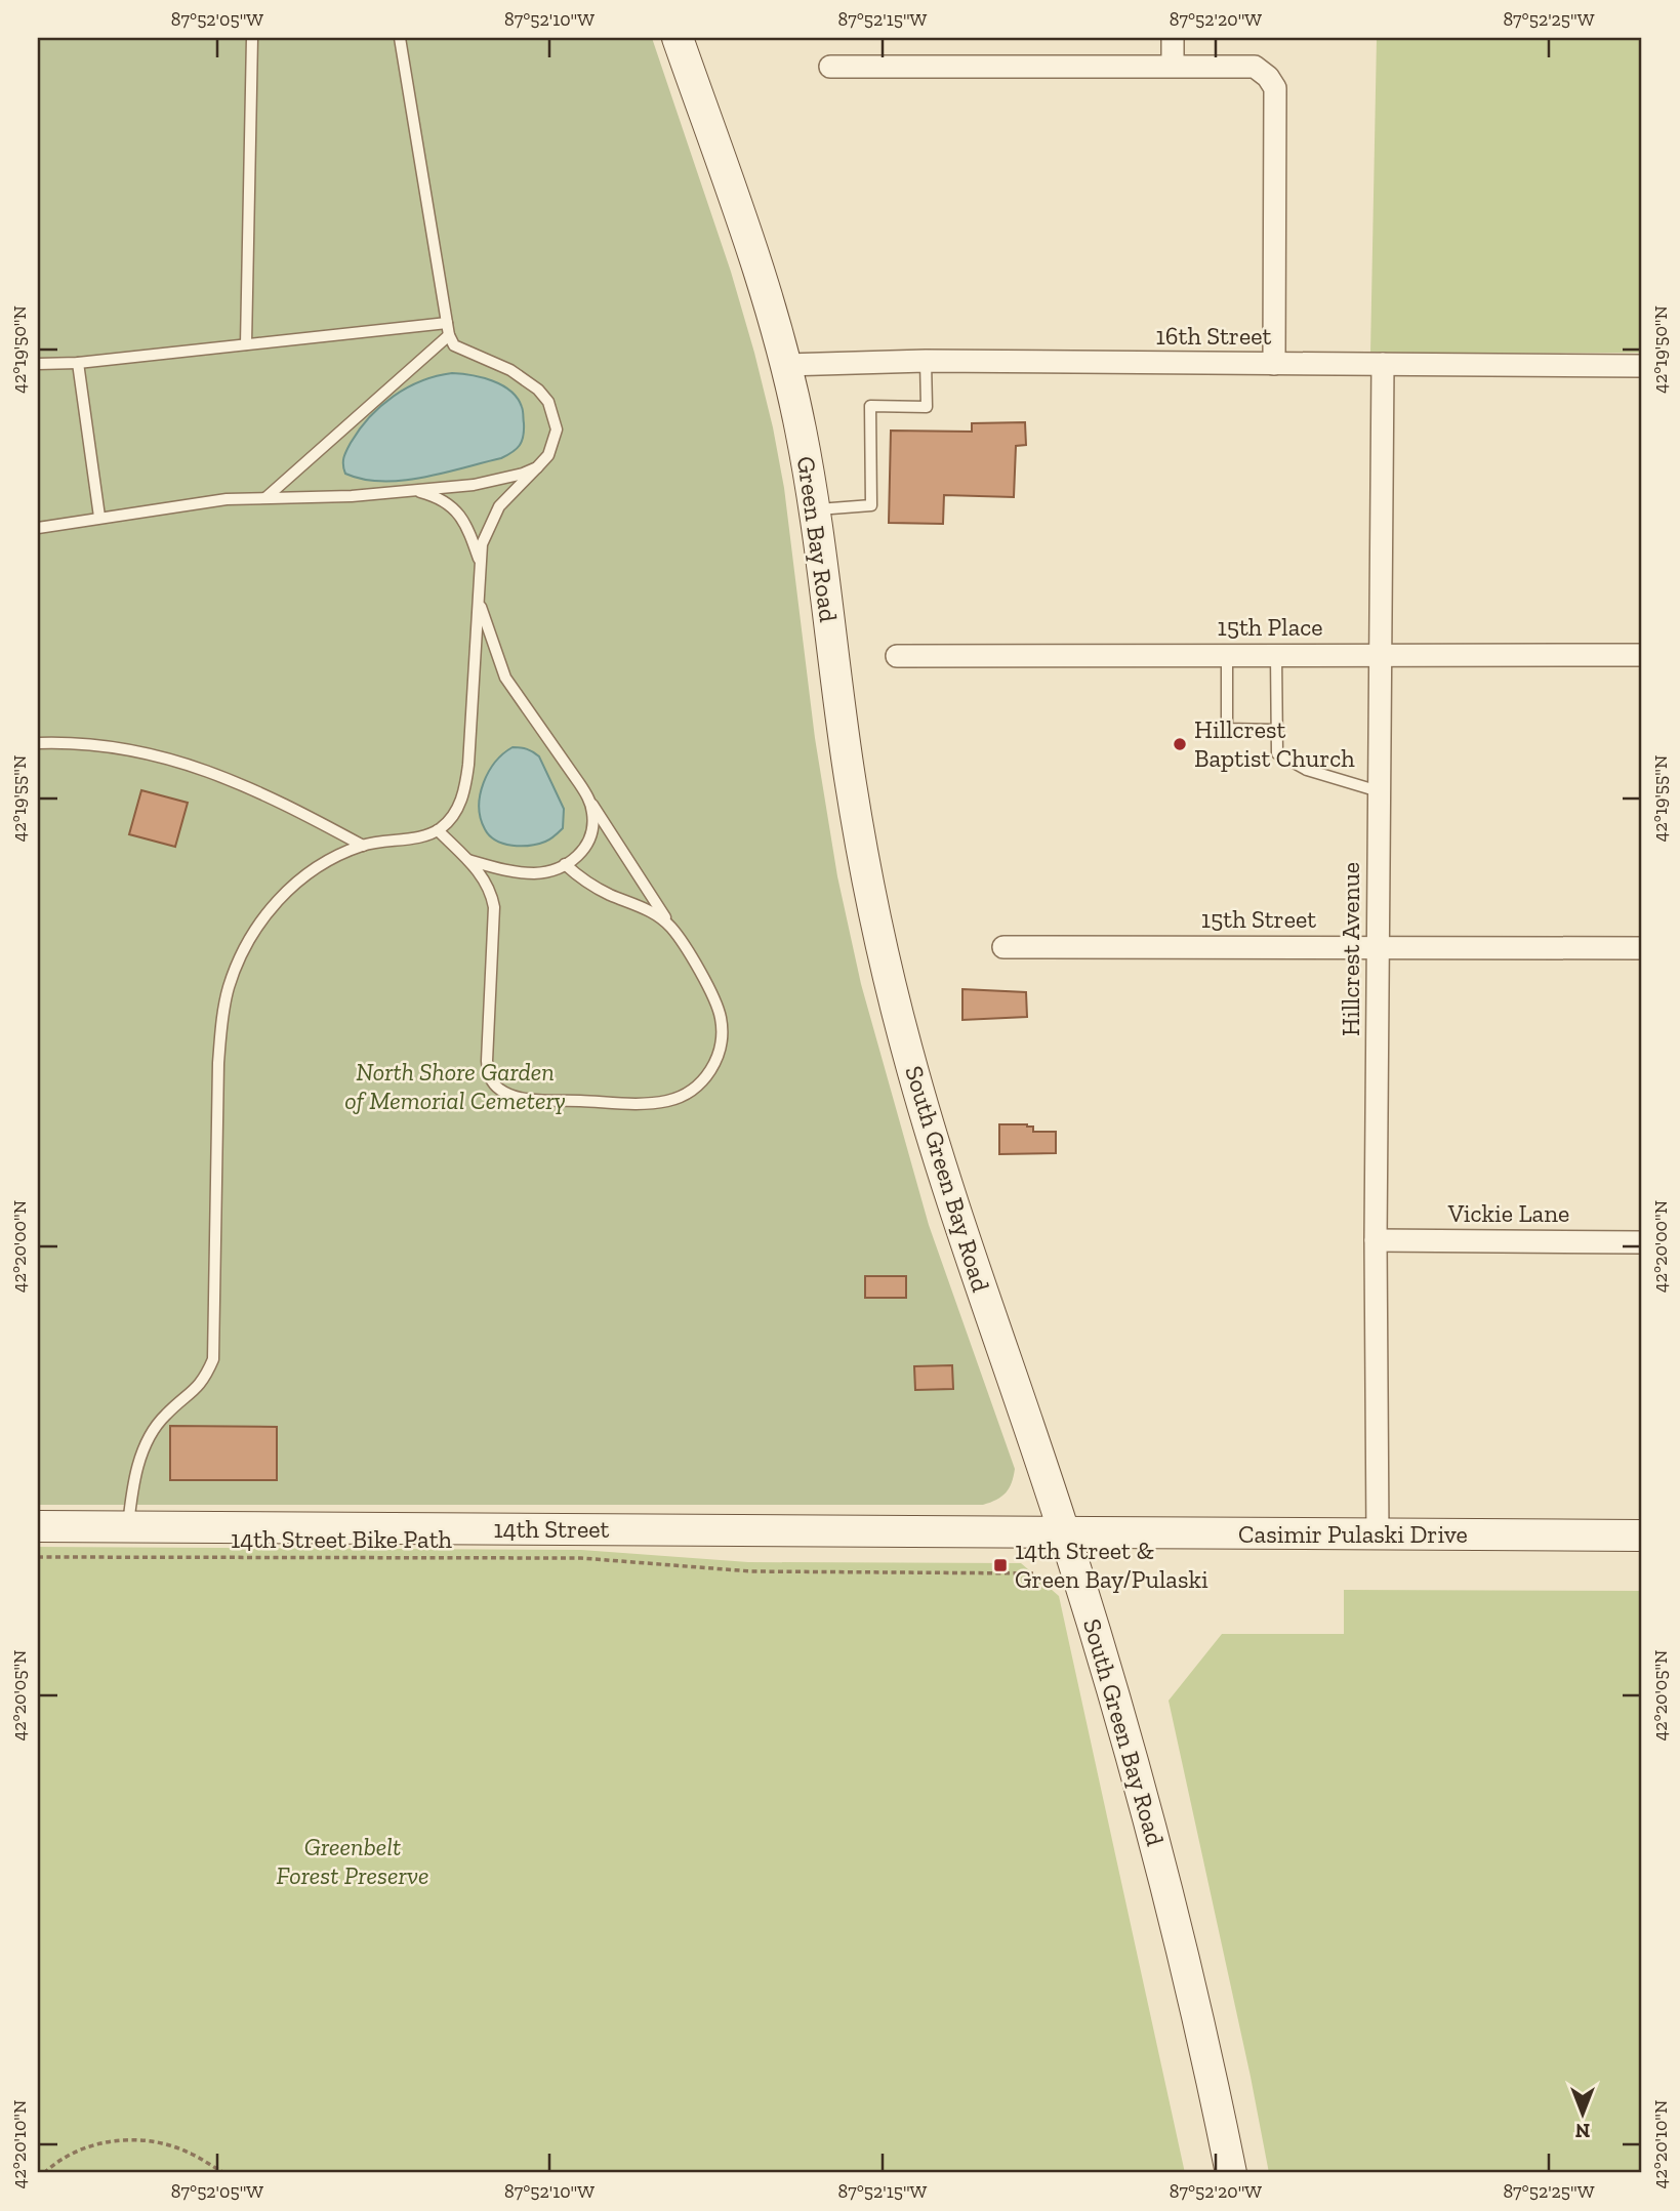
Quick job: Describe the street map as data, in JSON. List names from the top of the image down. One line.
{"streets":{"main road":["Green Bay Road","South Green Bay Road","14th Street","Casimir Pulaski Drive"],"street":["16th Street","15th Place","15th Street","Hillcrest Avenue","Vickie Lane"],"path":["14th Street Bike Path"]},"crossings":[["16th Street","Green Bay Road"],["16th Street","Hillcrest Avenue"],["Green Bay Road","South Green Bay Road"],["15th Place","Hillcrest Avenue"],["15th Street","Hillcrest Avenue"],["Hillcrest Avenue","Vickie Lane"],["Hillcrest Avenue","Casimir Pulaski Drive"],["South Green Bay Road","14th Street"],["South Green Bay Road","Casimir Pulaski Drive"],["14th Street","Casimir Pulaski Drive"]],"parks":["North Shore Garden of Memorial Cemetery","Greenbelt Forest Preserve"],"places":{"other":["Hillcrest Baptist Church"],"transit":["14th Street & Green Bay/Pulaski"]},"north":"bottom","coordinates":["87°52'05\"W","87°52'10\"W","87°52'15\"W","87°52'20\"W","87°52'25\"W","42°19'50\"N","42°19'55\"N","42°20'00\"N","42°20'05\"N","42°20'10\"N"]}
